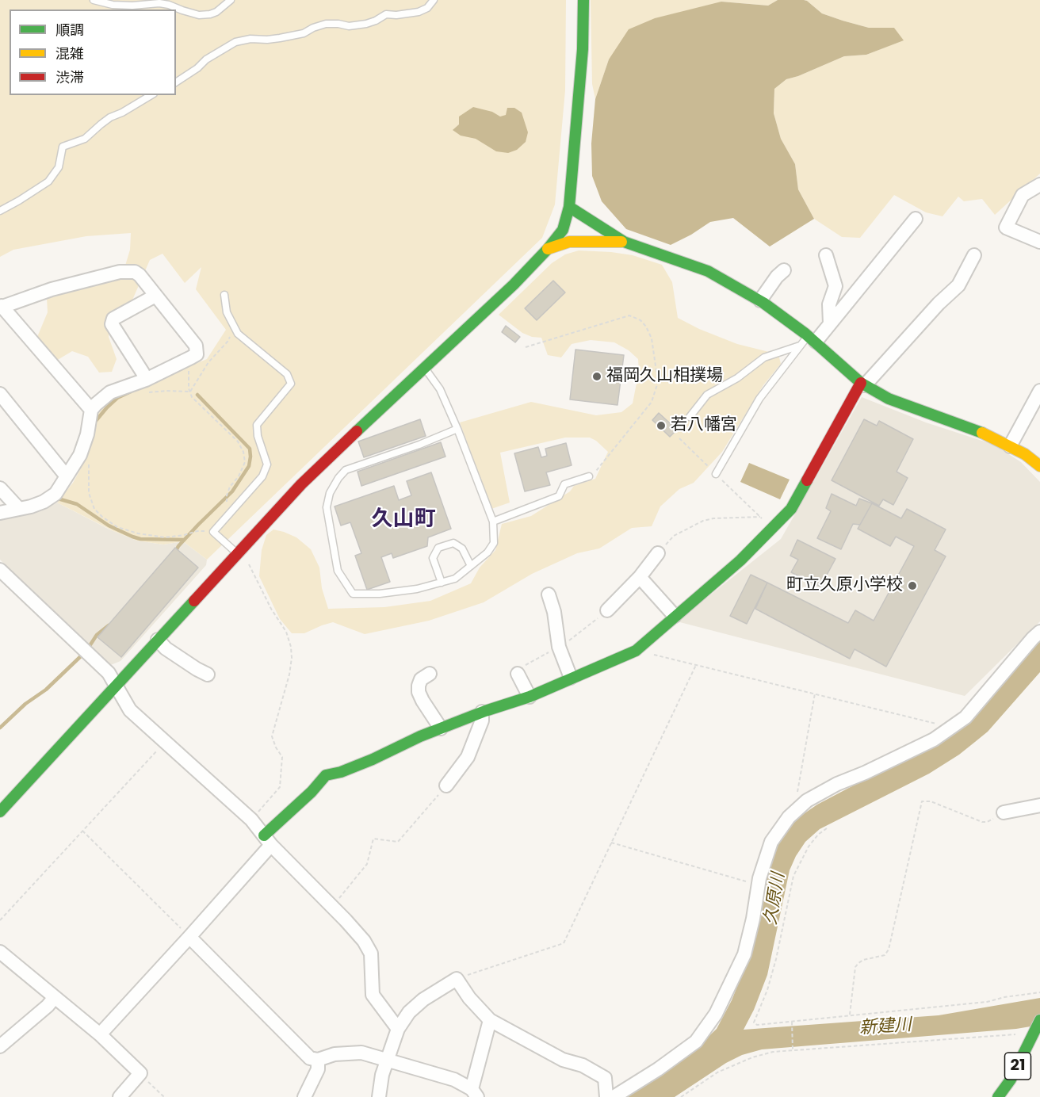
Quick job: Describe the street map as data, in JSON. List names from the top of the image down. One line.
{"streets":{"street":["21"]},"districts":["久山町"],"water":["久原川","新建川"],"places":["福岡久山相撲場","若八幡宮","町立久原小学校"],"legend":["順調","混雑","渋滞"]}
